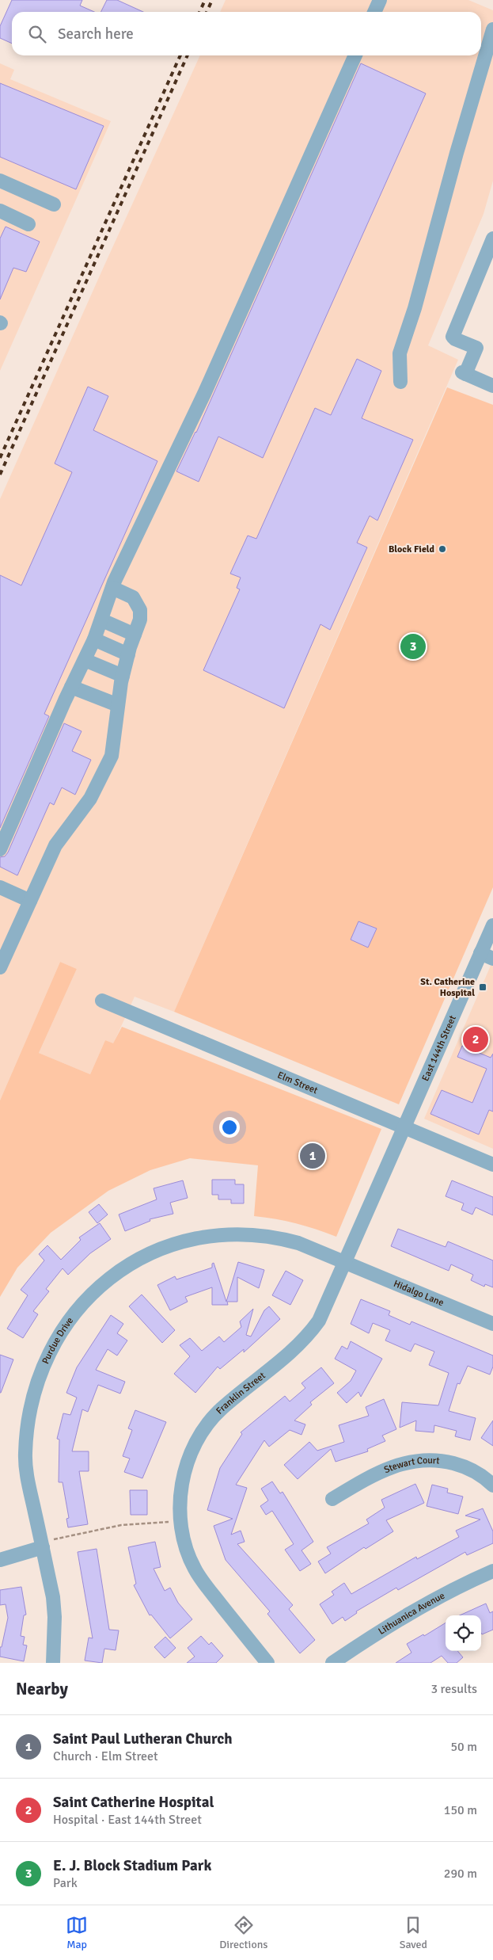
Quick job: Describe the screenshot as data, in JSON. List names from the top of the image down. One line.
{"streets":{"street":["East 144th Street","Elm Street","Hidalgo Lane","Purdue Drive","Franklin Street","Stewart Court","Lithuanica Avenue"]},"crossings":[["East 144th Street","Elm Street"],["East 144th Street","Franklin Street"],["Elm Street","Franklin Street"],["Hidalgo Lane","Purdue Drive"],["Hidalgo Lane","Franklin Street"],["Purdue Drive","Franklin Street"]],"places":{"other":["Block Field"],"transit":["St. Catherine Hospital"]},"page":{"search":"Search here","pins":["3","2","1"],"heading":["Nearby","3 results"],"list":[{"mark":"1","name":"Saint Paul Lutheran Church","note":"Church · Elm Street","value":"50 m"},{"mark":"2","name":"Saint Catherine Hospital","note":"Hospital · East 144th Street","value":"150 m"},{"mark":"3","name":"E. J. Block Stadium Park","note":"Park","value":"290 m"}],"nav":["Map","Directions","Saved"]}}
